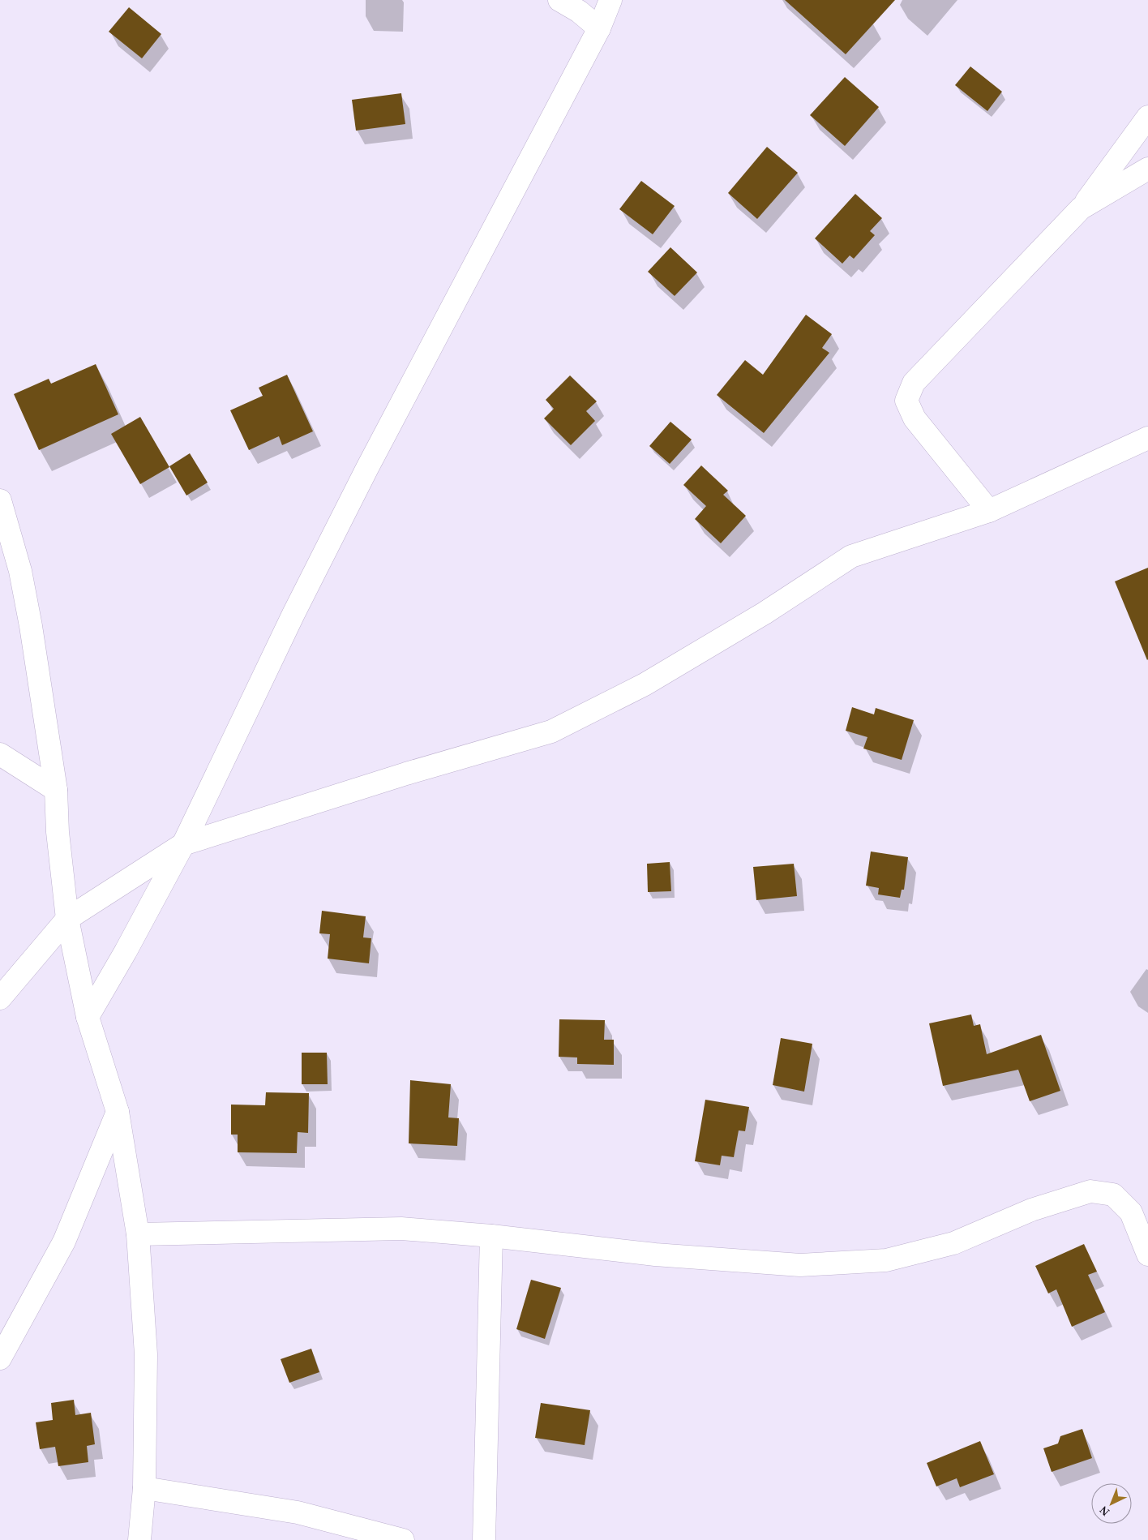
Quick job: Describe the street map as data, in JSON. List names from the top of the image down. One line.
{"north":"bottom left"}
